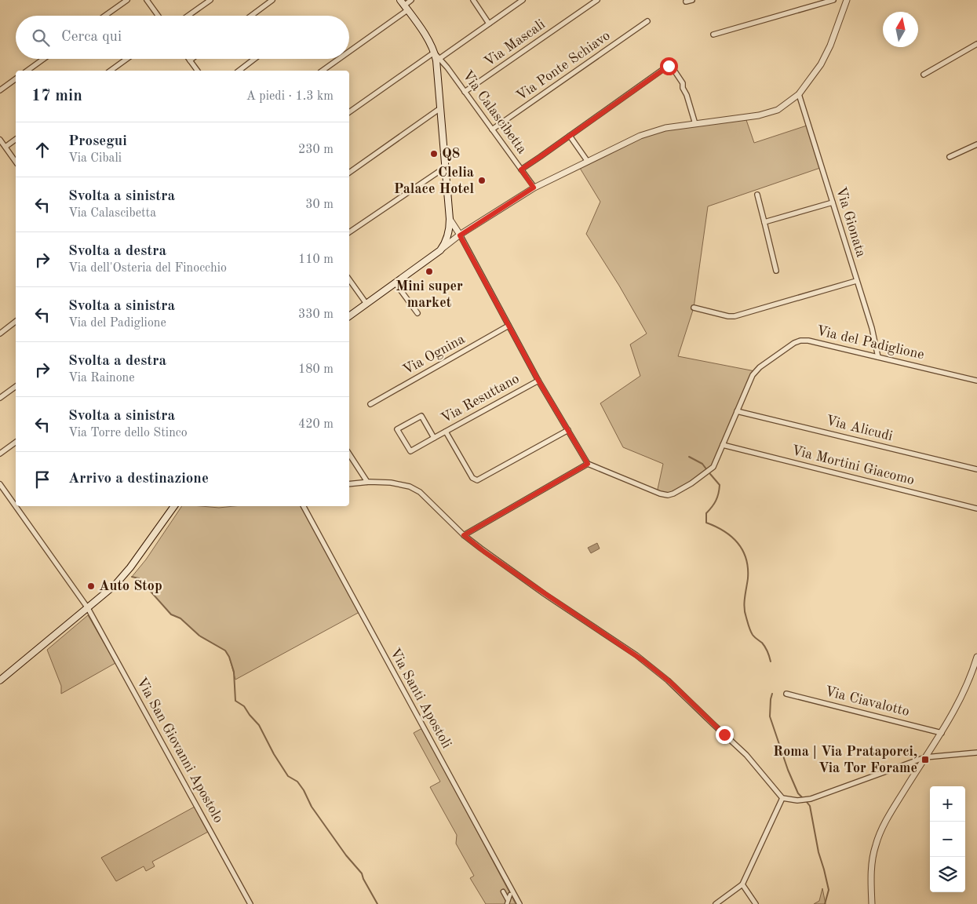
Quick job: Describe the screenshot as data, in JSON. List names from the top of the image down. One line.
{"streets":{"street":["Via Mascali","Via Ponte Schiavo","Via Calascibetta","Via Gionata","Via del Padiglione","Via Ognina","Via Resuttano","Via Alicudi","Via Mortini Giacomo","Via Santi Apostoli","Via Ciavalotto","Via San Giovanni Apostolo"]},"crossings":[["Via Mascali","Via Calascibetta"],["Via Ponte Schiavo","Via Calascibetta"],["Via Gionata","Via del Padiglione"],["Via del Padiglione","Via Alicudi"],["Via del Padiglione","Via Mortini Giacomo"]],"places":{"other":["Q8","Clelia Palace Hotel","Mini super market","Auto Stop"],"transit":["Roma | Via Prataporci, Via Tor Forame"]},"north":"top","page":{"search":"Cerca qui","heading":["17 min","A piedi · 1.3 km"],"list":[["Prosegui","Via Cibali","230 m"],["Svolta a sinistra","Via Calascibetta","30 m"],["Svolta a destra","Via dell'Osteria del Finocchio","110 m"],["Svolta a sinistra","Via del Padiglione","330 m"],["Svolta a destra","Via Rainone","180 m"],["Svolta a sinistra","Via Torre dello Stinco","420 m"],"Arrivo a destinazione"],"map_buttons":["+","−"]}}
